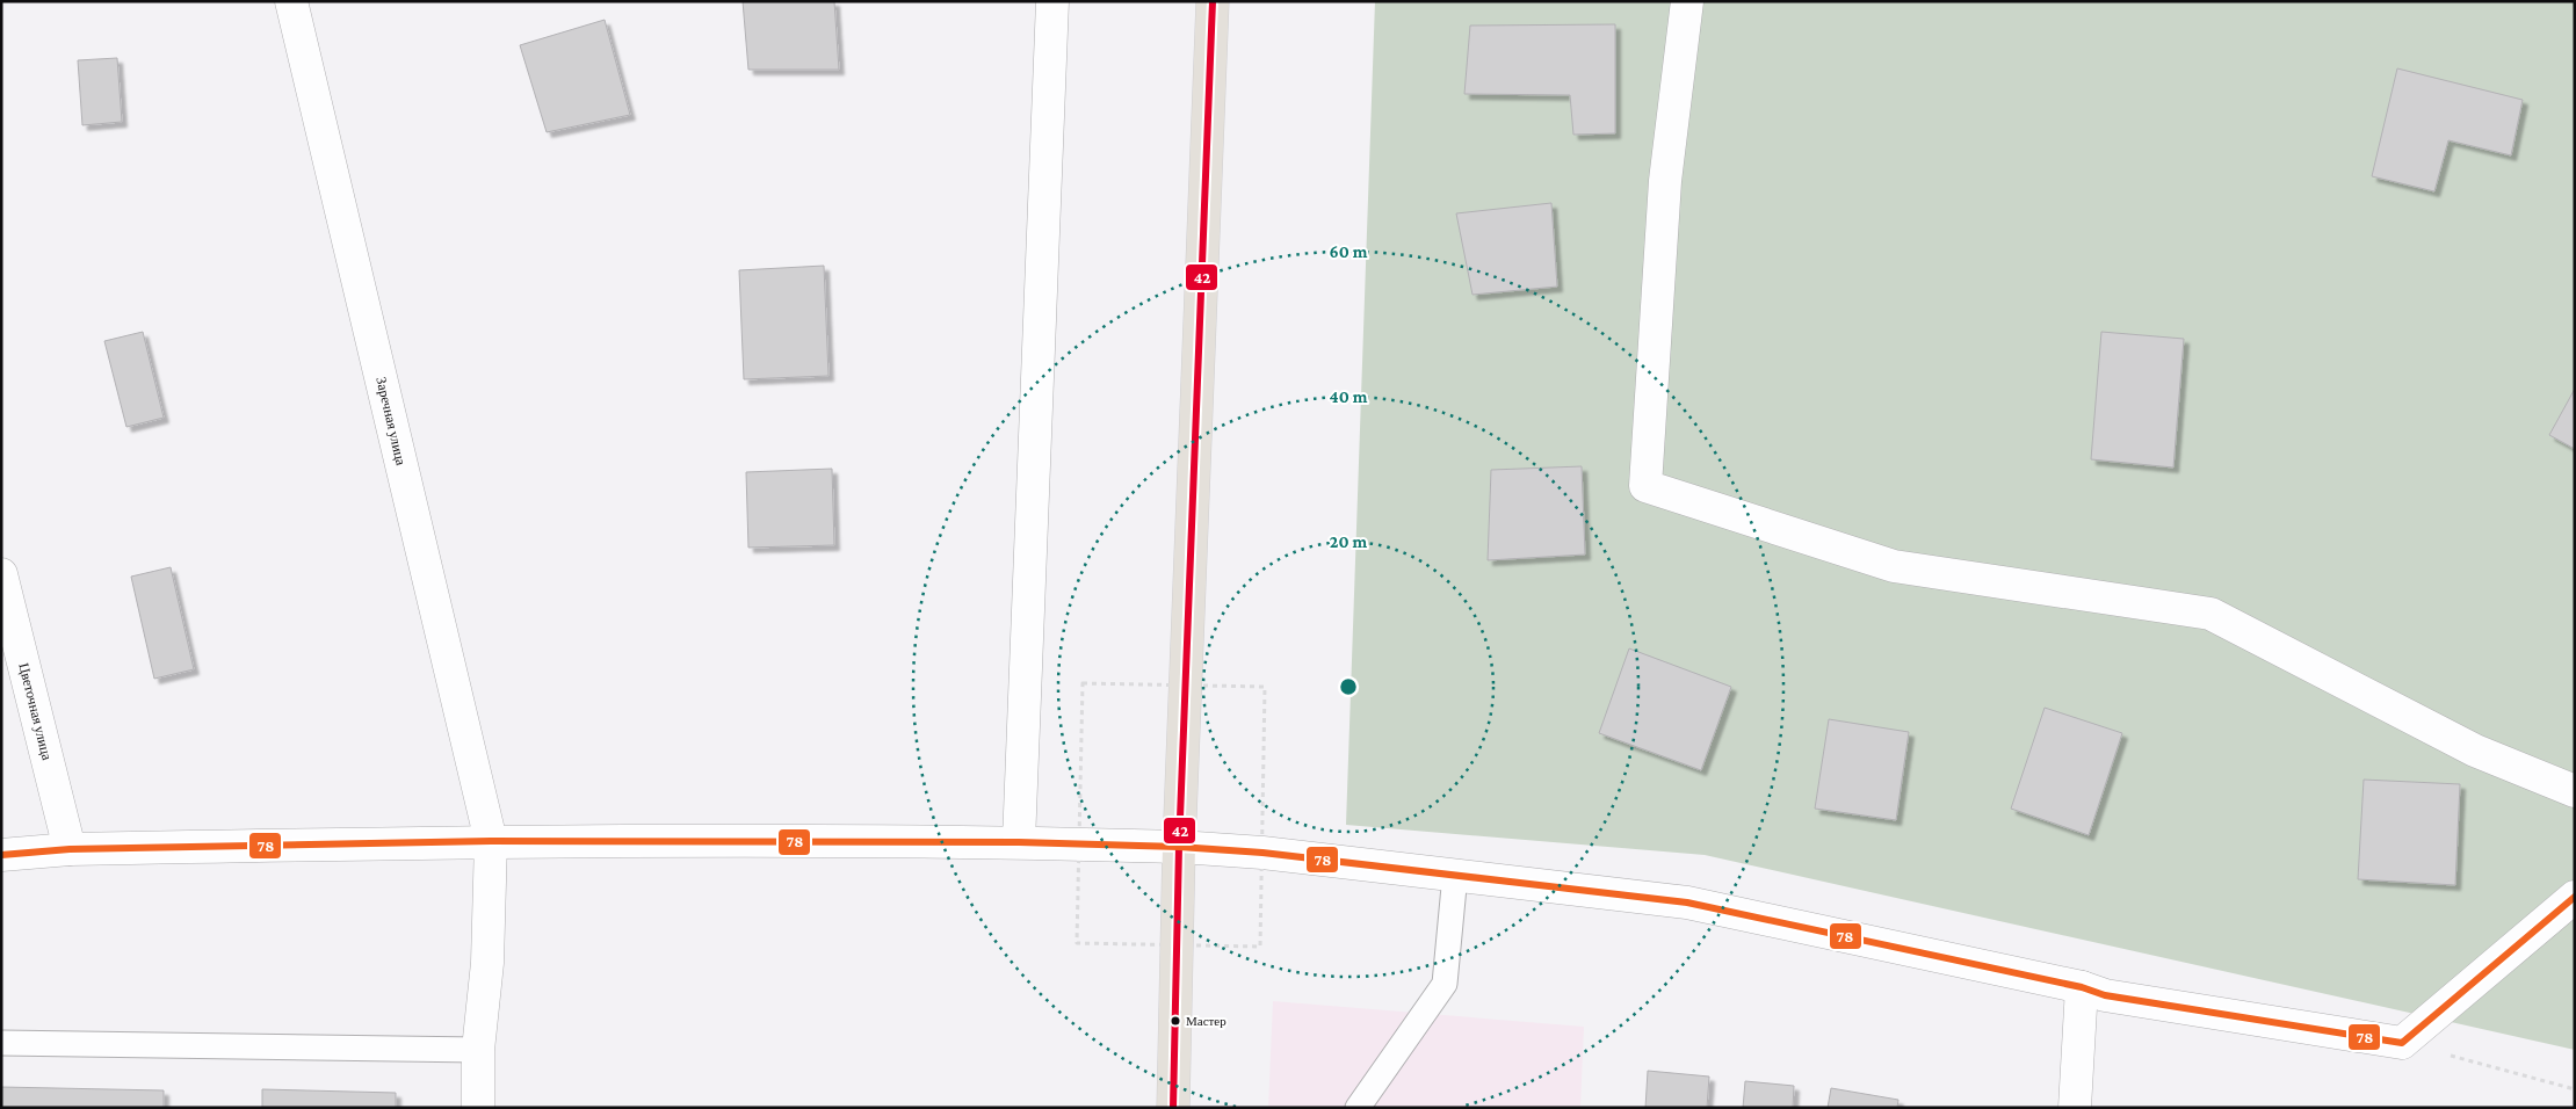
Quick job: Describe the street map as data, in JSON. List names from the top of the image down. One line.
{"streets":{"street":["Заречная улица","Цветочная улица"]},"places":["Мастер"],"lines":["transit line 42","transit line 78"],"rings":["60 m","40 m","20 m"]}
